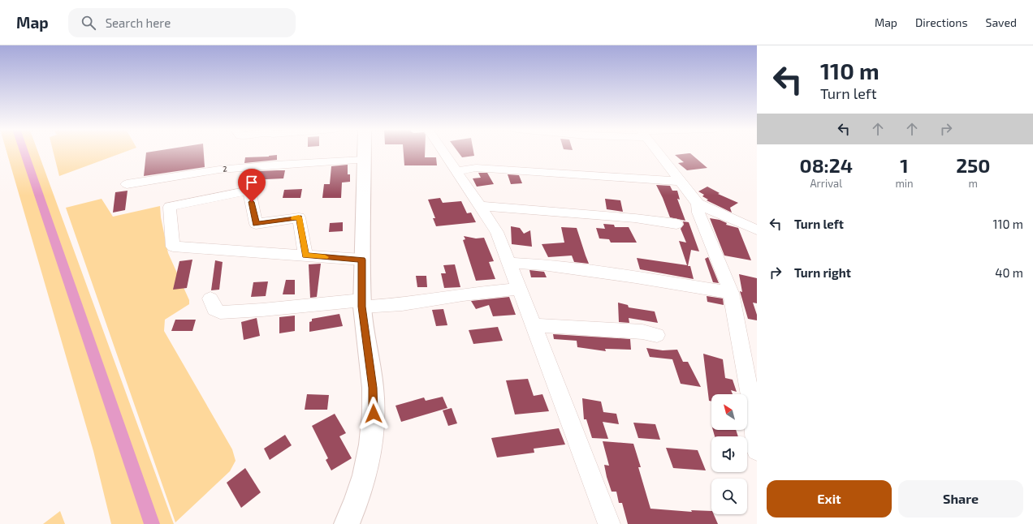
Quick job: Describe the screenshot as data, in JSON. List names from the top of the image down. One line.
{"streets":{"street":["2"]},"north":"top left","page":{"header":"Map","search":"Search here","nav":["Map","Directions","Saved"],"turn":["110 m","Turn left"],"eta":["08:24","Arrival","1","min","250","m"],"list":[{"name":"Turn left","value":"110 m"},{"name":"Turn right","value":"40 m"}],"buttons":["Exit","Share"]}}
